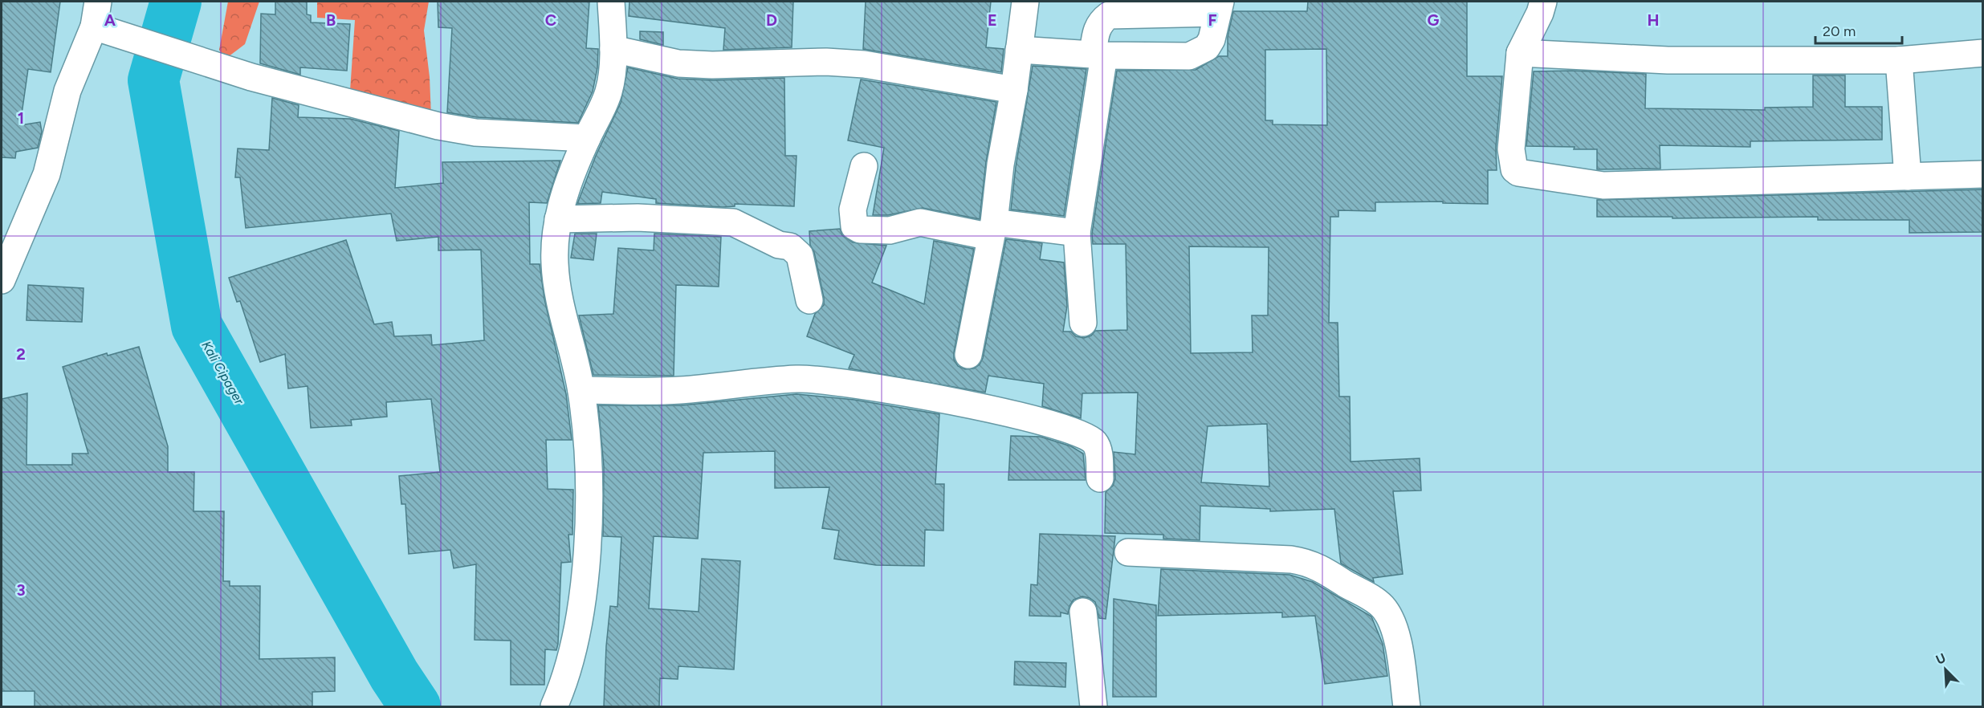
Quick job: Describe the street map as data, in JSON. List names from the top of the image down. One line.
{"water":["Kali Cipager"],"scale_bar":"20 m","north":"top left","grid":{"columns":["A","B","C","D","E","F","G","H"],"rows":["1","2","3"]}}
